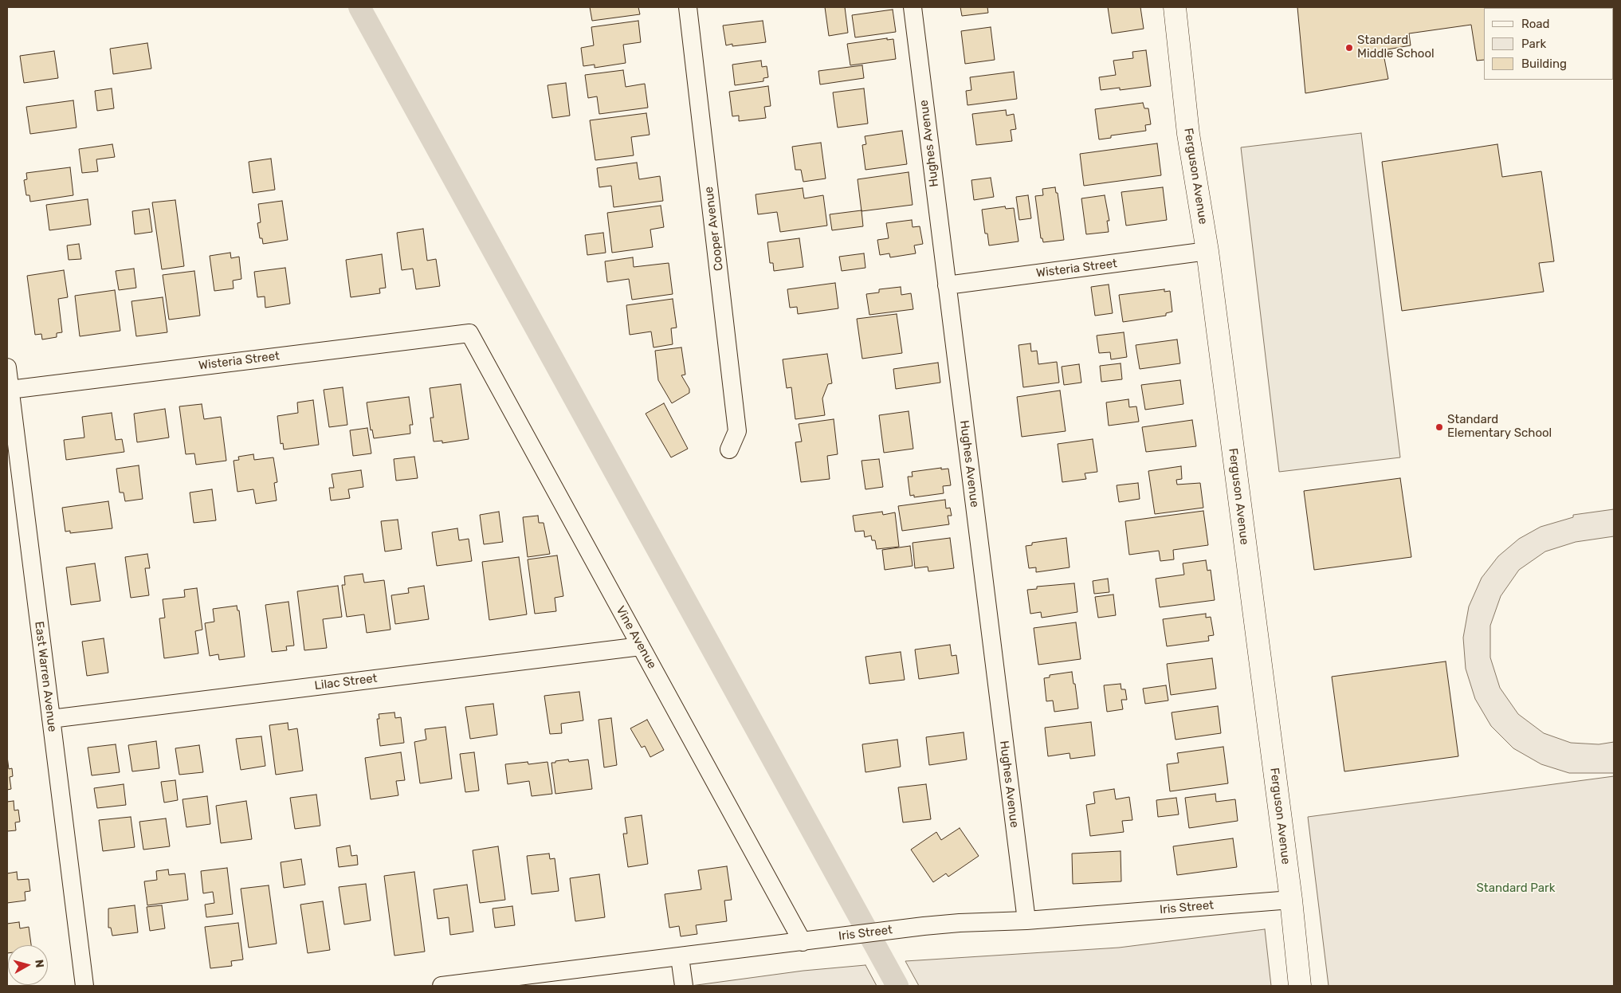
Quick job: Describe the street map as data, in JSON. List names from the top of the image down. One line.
{"streets":{"street":["Hughes Avenue","Ferguson Avenue","Cooper Avenue","Wisteria Street","Vine Avenue","East Warren Avenue","Lilac Street","Iris Street"]},"crossings":[["Hughes Avenue","Wisteria Street"],["Hughes Avenue","Iris Street"],["Ferguson Avenue","Wisteria Street"],["Ferguson Avenue","Iris Street"],["Wisteria Street","Vine Avenue"],["Wisteria Street","East Warren Avenue"],["Vine Avenue","Lilac Street"],["Vine Avenue","Iris Street"],["East Warren Avenue","Lilac Street"]],"parks":["Standard Park"],"places":["Standard Middle School","Standard Elementary School"],"legend":["Road","Park","Building"],"north":"right"}
